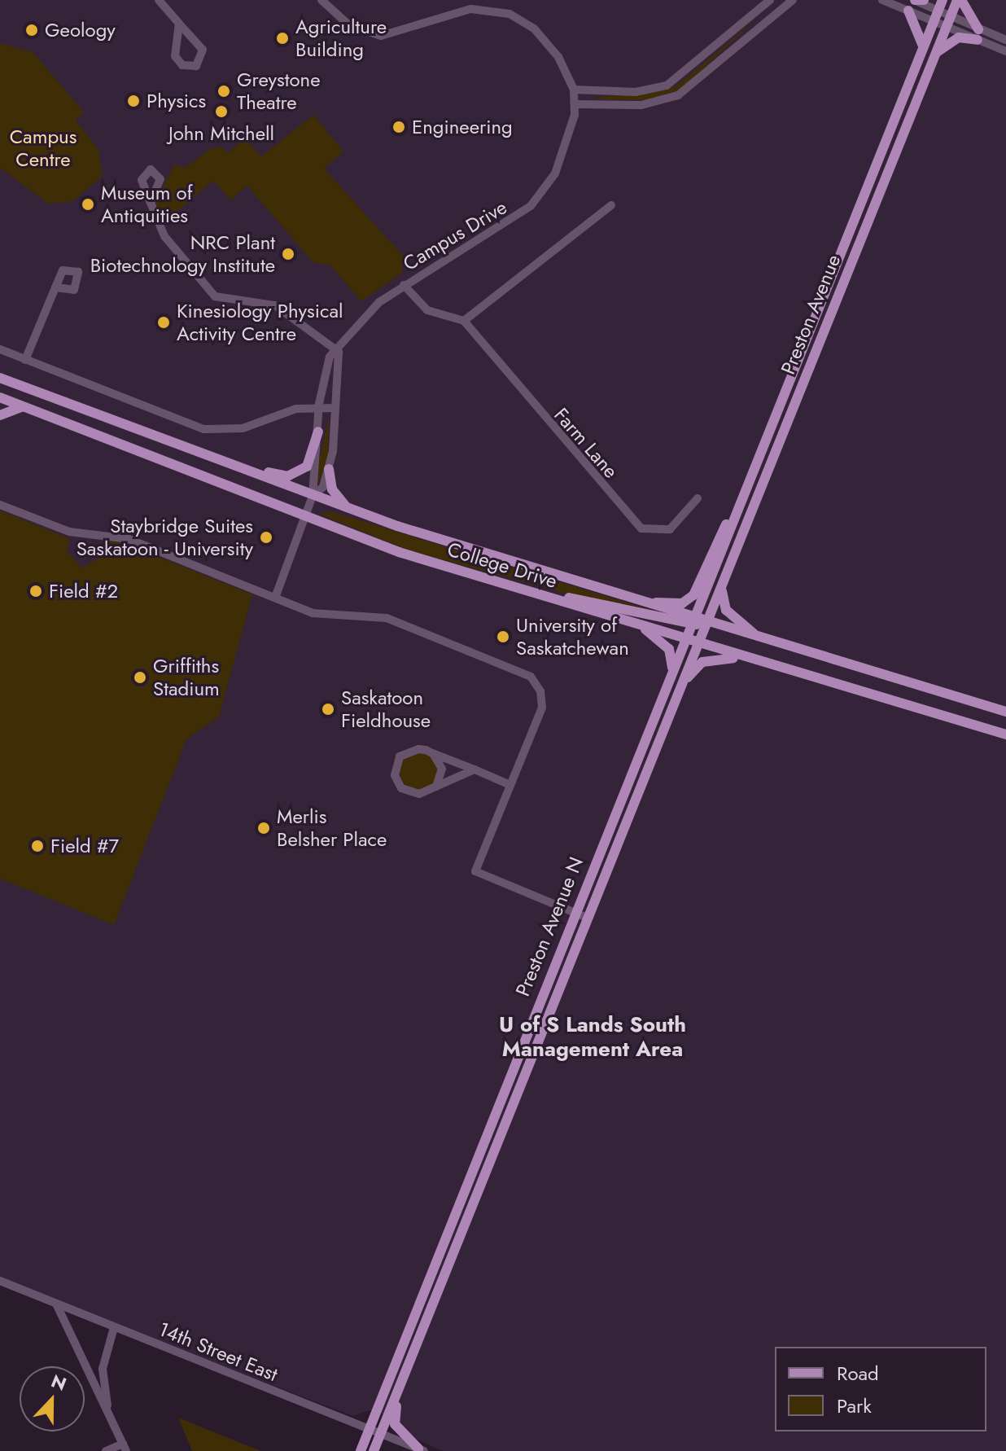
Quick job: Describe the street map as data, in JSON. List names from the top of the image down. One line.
{"streets":{"main road":["Preston Avenue","College Drive","Preston Avenue N"],"street":["Campus Drive","Farm Lane","14th Street East"]},"crossings":[["Campus Drive","College Drive"],["Preston Avenue","College Drive"],["Preston Avenue","Preston Avenue N"],["College Drive","Preston Avenue N"],["Preston Avenue N","14th Street East"]],"districts":["U of S Lands South Management Area"],"parks":["Campus Centre"],"places":["Geology","Agriculture Building","Greystone Theatre","Physics","John Mitchell","Engineering","Museum of Antiquities","NRC Plant Biotechnology Institute","Kinesiology Physical Activity Centre","Staybridge Suites Saskatoon - University","Field #2","University of Saskatchewan","Griffiths Stadium","Saskatoon Fieldhouse","Merlis Belsher Place","Field #7"],"legend":["Road","Park"],"north":"top"}
